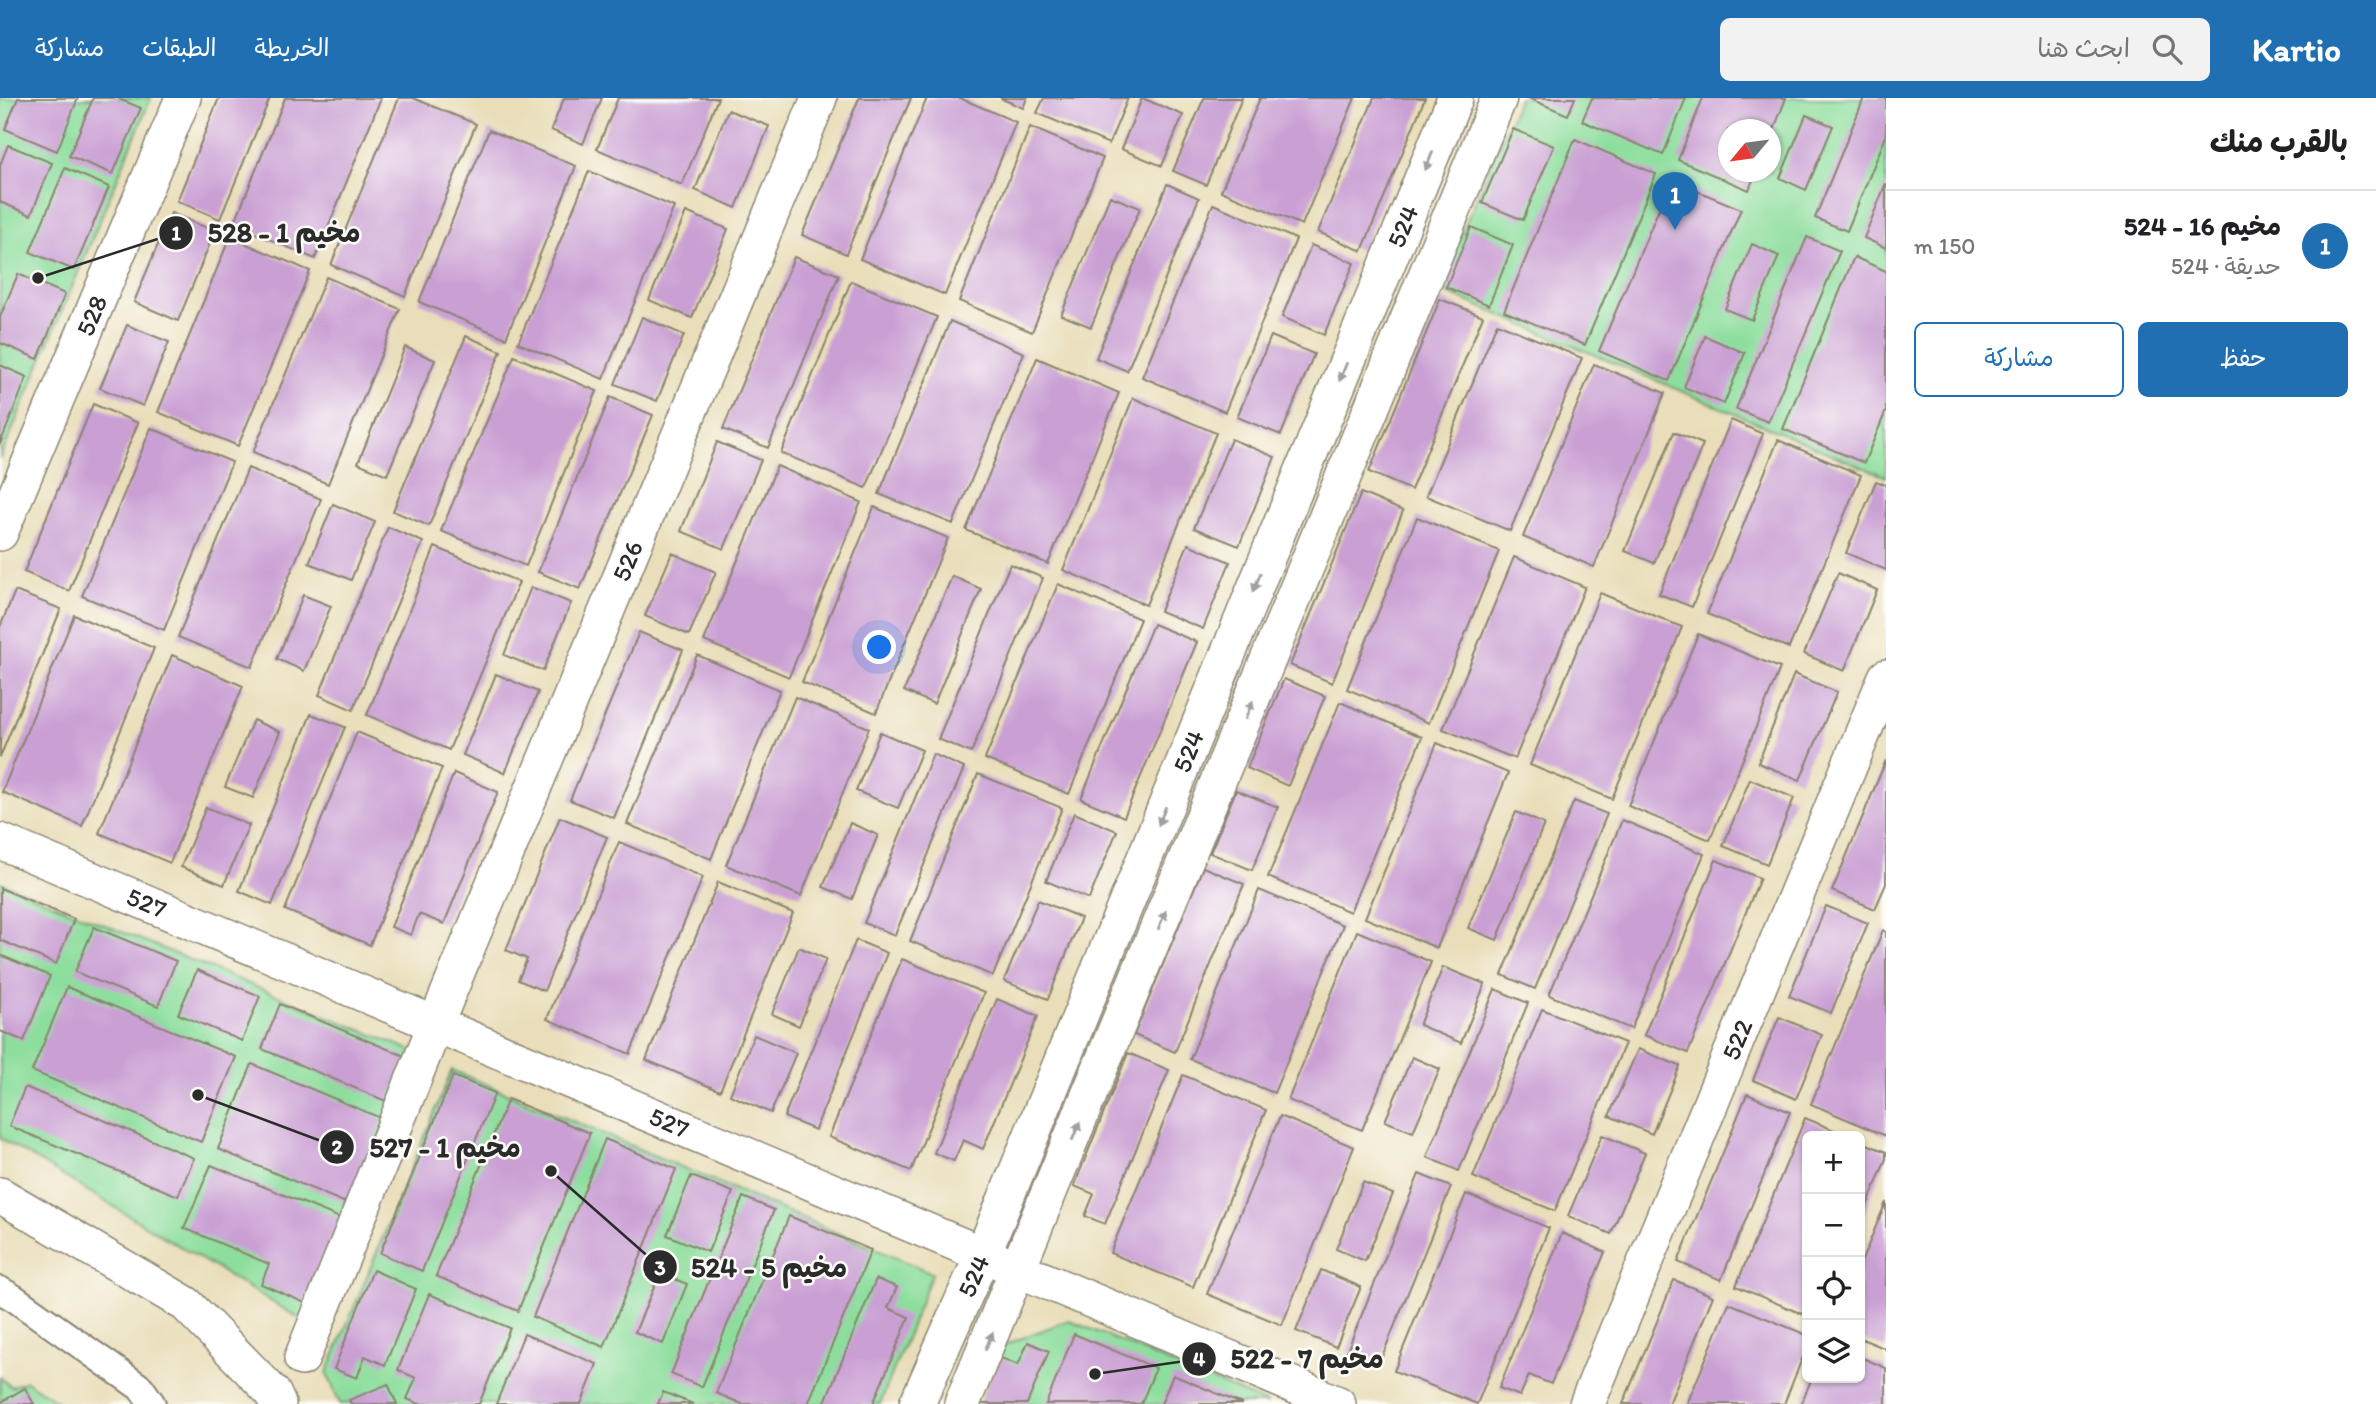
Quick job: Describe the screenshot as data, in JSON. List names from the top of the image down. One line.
{"streets":{"street":["524","528","526","527","522"]},"crossings":[["524","527"],["526","527"]],"places":["مخيم 1 - 528","مخيم 1 - 527","مخيم 5 - 524","مخيم 7 - 522"],"north":"bottom left","page":{"header":"Kartio","search":"ابحث هنا","nav":["الخريطة","الطبقات","مشاركة"],"heading":"بالقرب منك","pins":"1","list":[{"mark":"1","name":"مخيم 16 - 524","note":"حديقة · 524","value":"150 m"}],"buttons":["حفظ","مشاركة"],"map_buttons":["+","−"]}}
